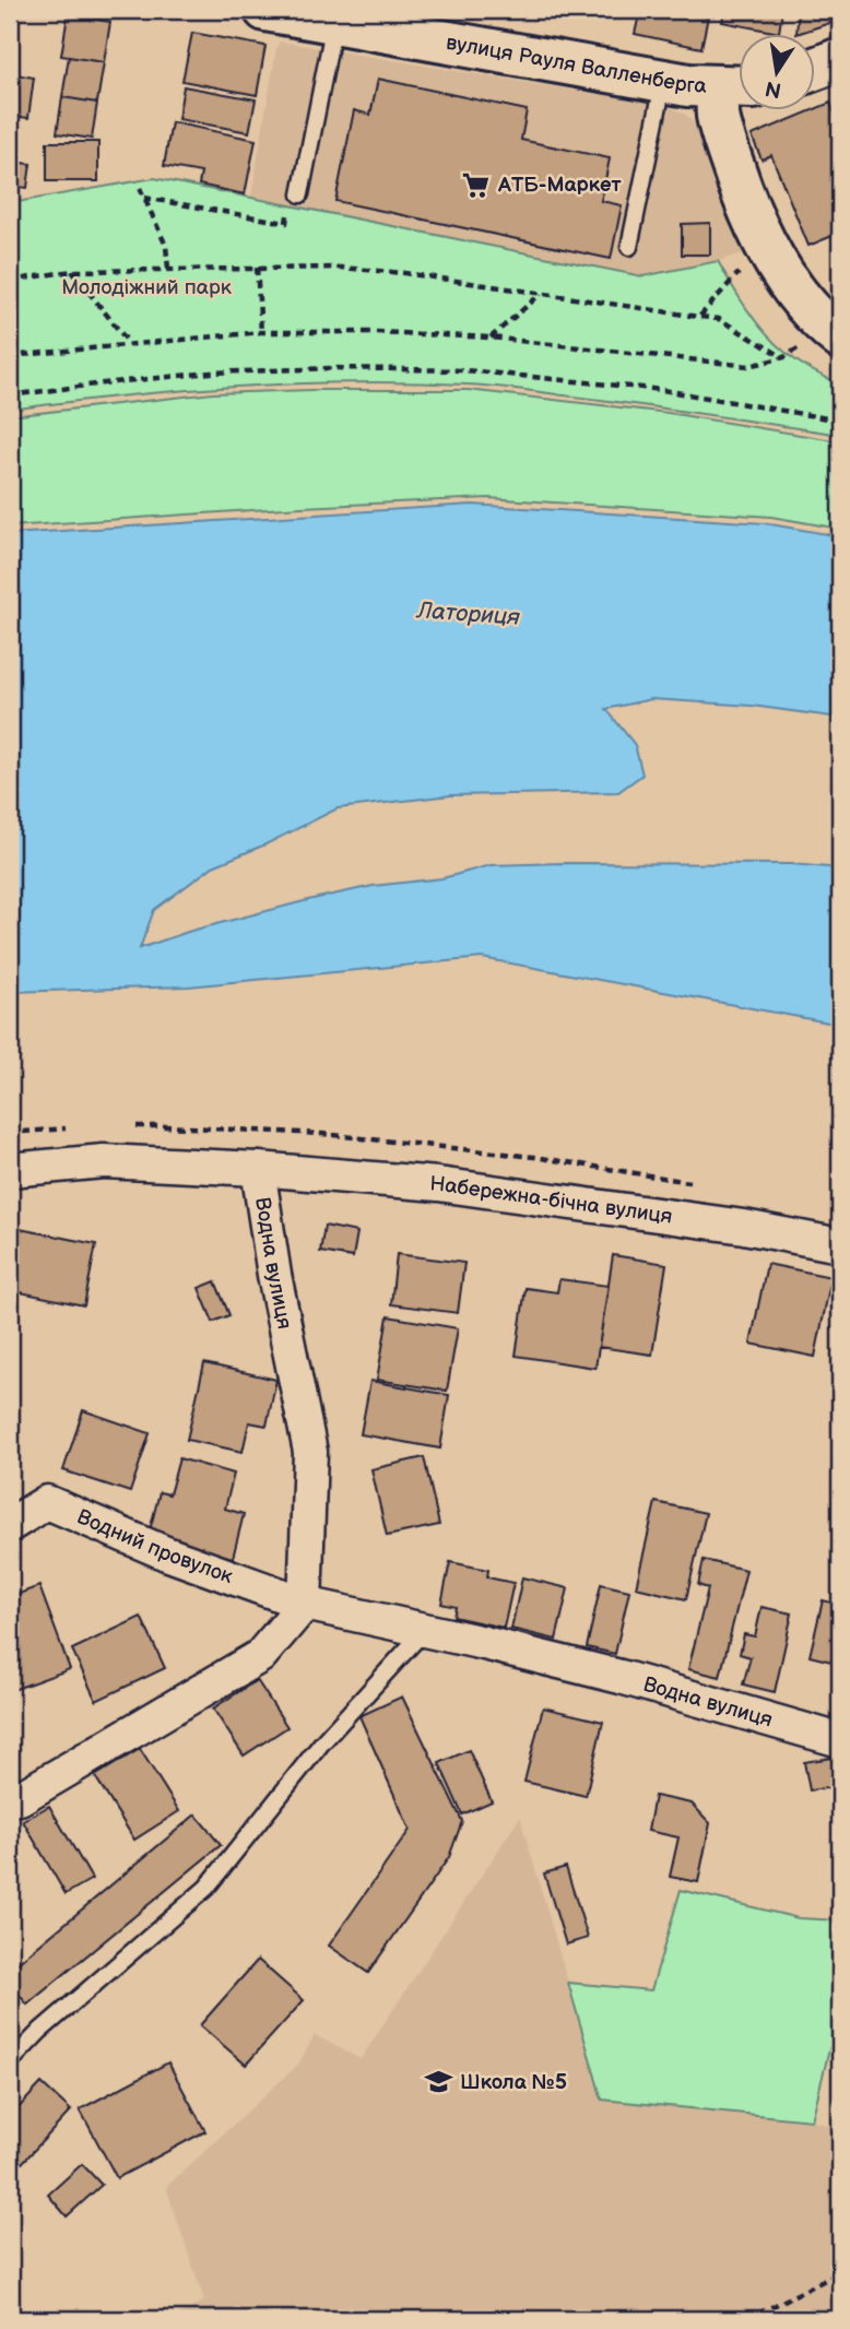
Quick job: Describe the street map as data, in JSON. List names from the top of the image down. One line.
{"streets":{"street":["вулиця Рауля Валленберга","Набережна-бічна вулиця","Водна вулиця","Водний провулок"]},"crossings":[["Набережна-бічна вулиця","Водна вулиця"],["Водна вулиця","Водний провулок"]],"water":["Латориця"],"parks":["Молодіжний парк"],"places":{"supermarket":["АТБ-Маркет"],"school or university":["Школа №5"]},"north":"bottom"}
